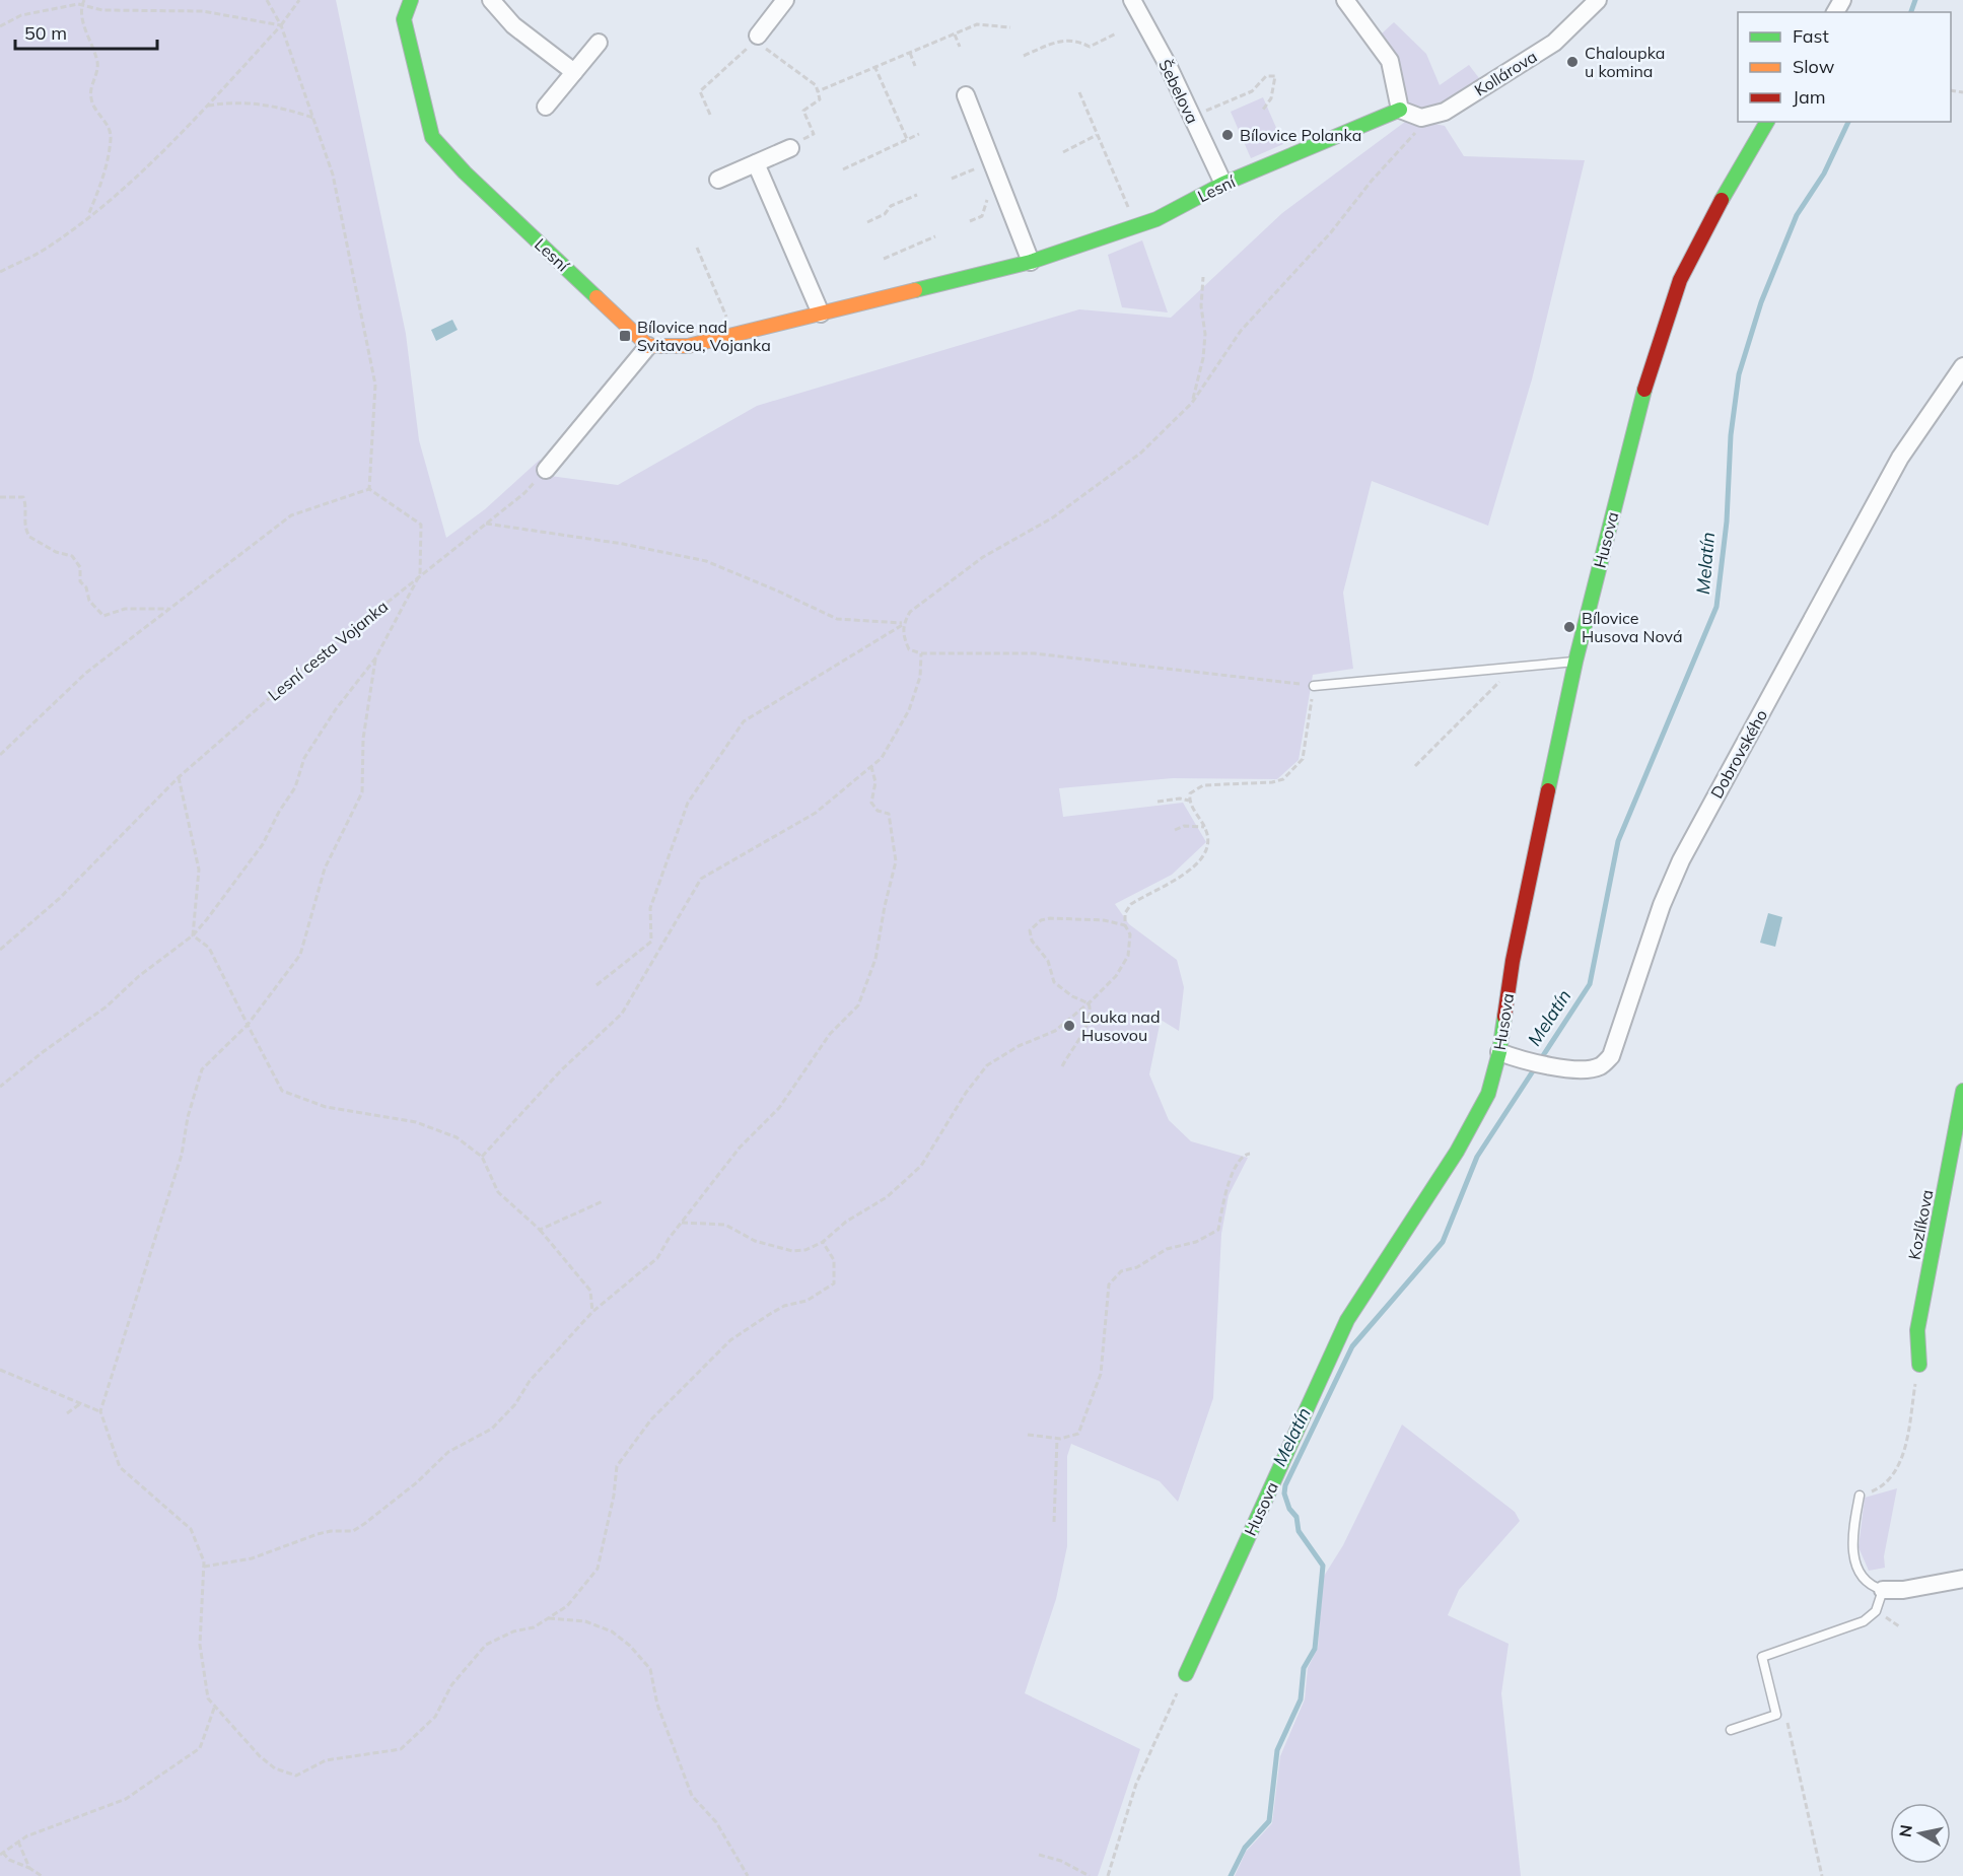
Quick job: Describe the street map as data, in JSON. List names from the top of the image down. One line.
{"streets":{"street":["Kollárova","Šebelova","Lesní","Husova","Dobrovského","Kozlíkova"],"path":["Lesní cesta Vojanka"]},"crossings":[["Šebelova","Lesní"],["Husova","Dobrovského"]],"water":["Melatín"],"places":{"other":["Chaloupka u komina","Bílovice Polanka","Bílovice Husova Nová","Louka nad Husovou"],"transit":["Bílovice nad Svitavou, Vojanka"]},"legend":["Fast","Slow","Jam"],"scale_bar":"50 m","north":"left"}
